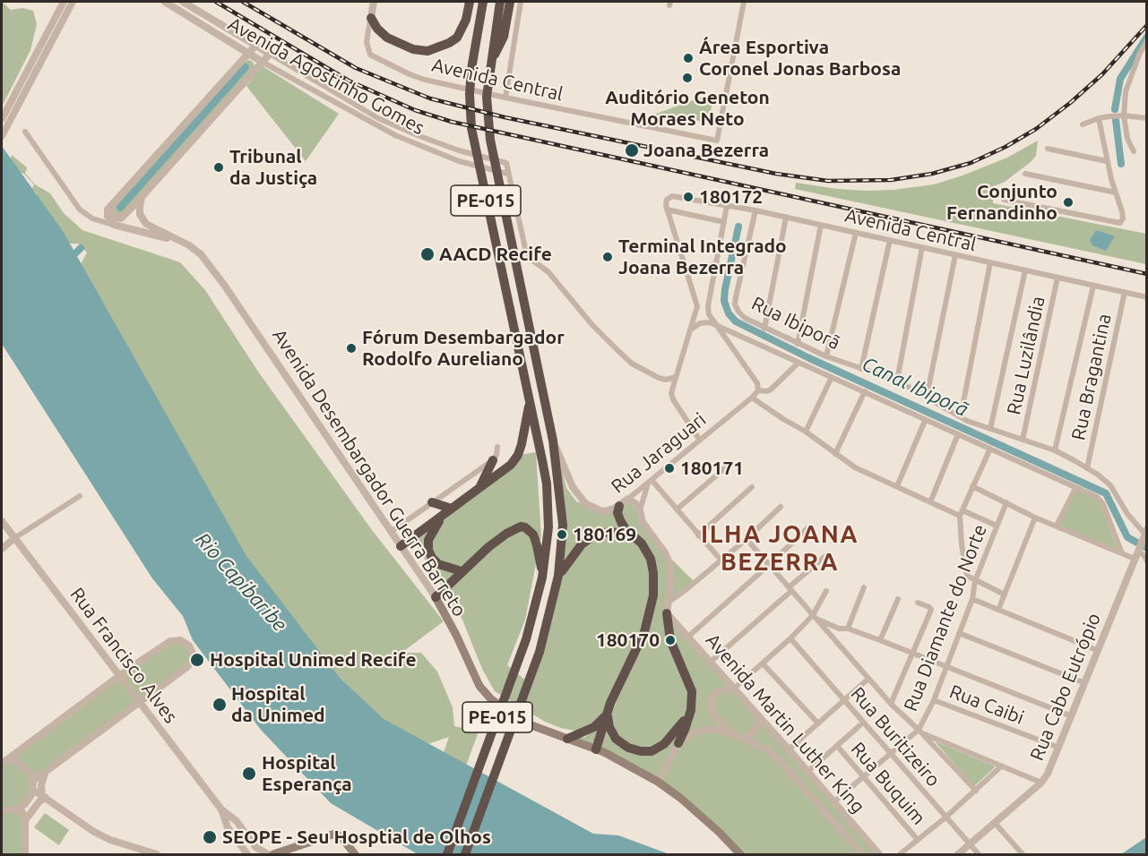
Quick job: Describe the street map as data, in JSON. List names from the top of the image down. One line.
{"streets":{"highway":["PE-015"],"main road":["Avenida Desembargador Guerra Barreto"],"street":["Avenida Agostinho Gomes","Avenida Central","Rua Ibiporã","Rua Luzilândia","Rua Bragantina","Rua Jaraguari","Rua Diamante do Norte","Rua Francisco Alves","Rua Cabo Eutrópio","Rua Caibi","Avenida Martin Luther King","Rua Buritizeiro","Rua Buquim"]},"crossings":[["Avenida Central","Rua Ibiporã"],["Avenida Central","Rua Luzilândia"],["Avenida Central","Rua Bragantina"],["PE-015","Rua Jaraguari"],["Rua Ibiporã","Rua Luzilândia"],["Rua Ibiporã","Rua Bragantina"],["Rua Ibiporã","Rua Cabo Eutrópio"],["Rua Diamante do Norte","Rua Caibi"],["Rua Diamante do Norte","Avenida Martin Luther King"],["Rua Diamante do Norte","Rua Buritizeiro"],["Rua Diamante do Norte","Rua Buquim"],["Rua Cabo Eutrópio","Rua Caibi"],["Rua Cabo Eutrópio","Rua Buritizeiro"]],"districts":["ILHA JOANA BEZERRA"],"water":["Canal Ibiporã","Rio Capibaribe"],"places":["Área Esportiva Coronel Jonas Barbosa","Auditório Geneton Moraes Neto","Joana Bezerra","Tribunal da Justiça","180172","Conjunto Fernandinho","AACD Recife","Terminal Integrado Joana Bezerra","Fórum Desembargador Rodolfo Aureliano","180171","180169","180170","Hospital Unimed Recife","Hospital da Unimed","Hospital Esperança","SEOPE - Seu Hosptial de Olhos"]}
